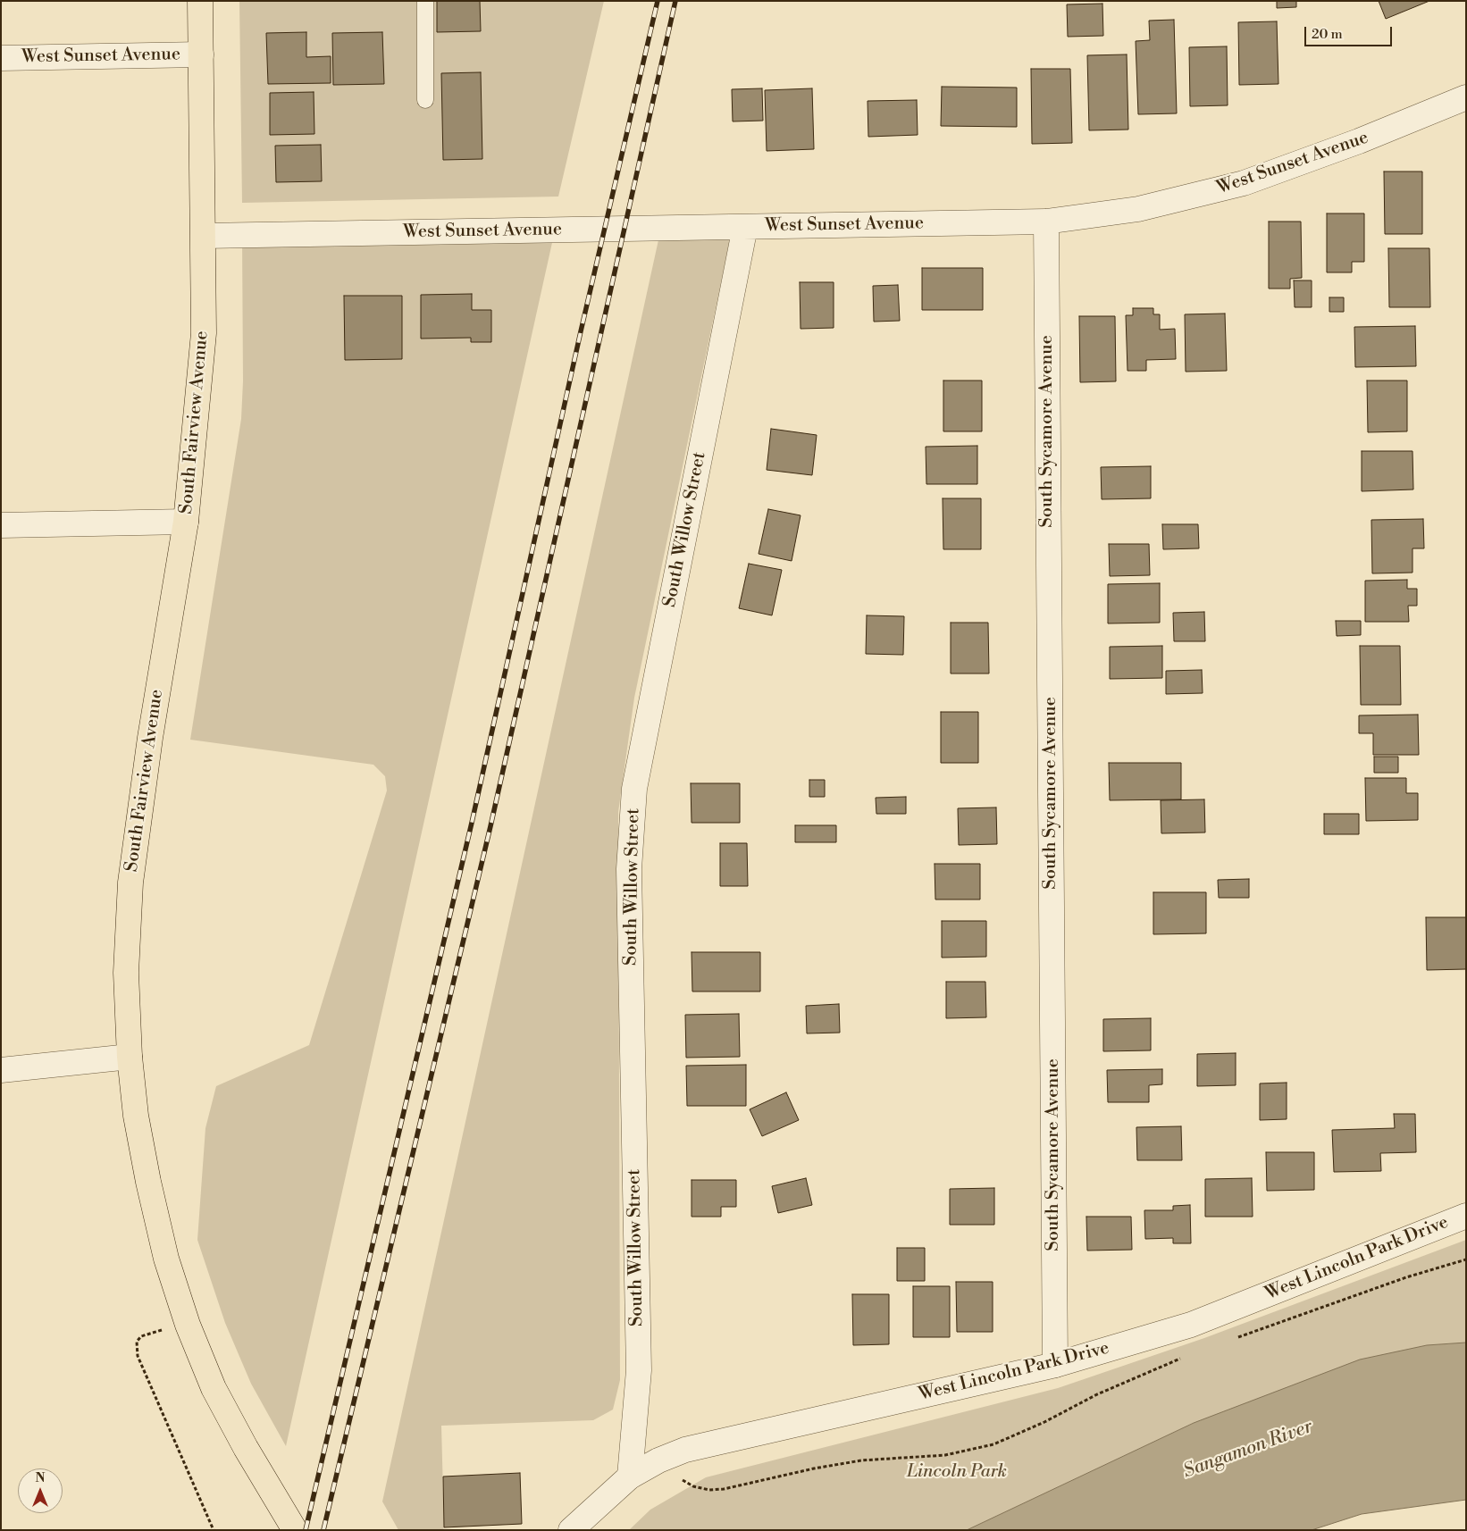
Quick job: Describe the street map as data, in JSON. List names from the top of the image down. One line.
{"streets":{"main road":["South Fairview Avenue"],"street":["West Sunset Avenue","South Sycamore Avenue","South Willow Street","West Lincoln Park Drive"]},"crossings":[["West Sunset Avenue","South Fairview Avenue"],["West Sunset Avenue","South Sycamore Avenue"],["West Sunset Avenue","South Willow Street"],["South Sycamore Avenue","West Lincoln Park Drive"],["South Willow Street","West Lincoln Park Drive"]],"water":["Sangamon River"],"parks":["Lincoln Park"],"scale_bar":"20 m","north":"top"}
